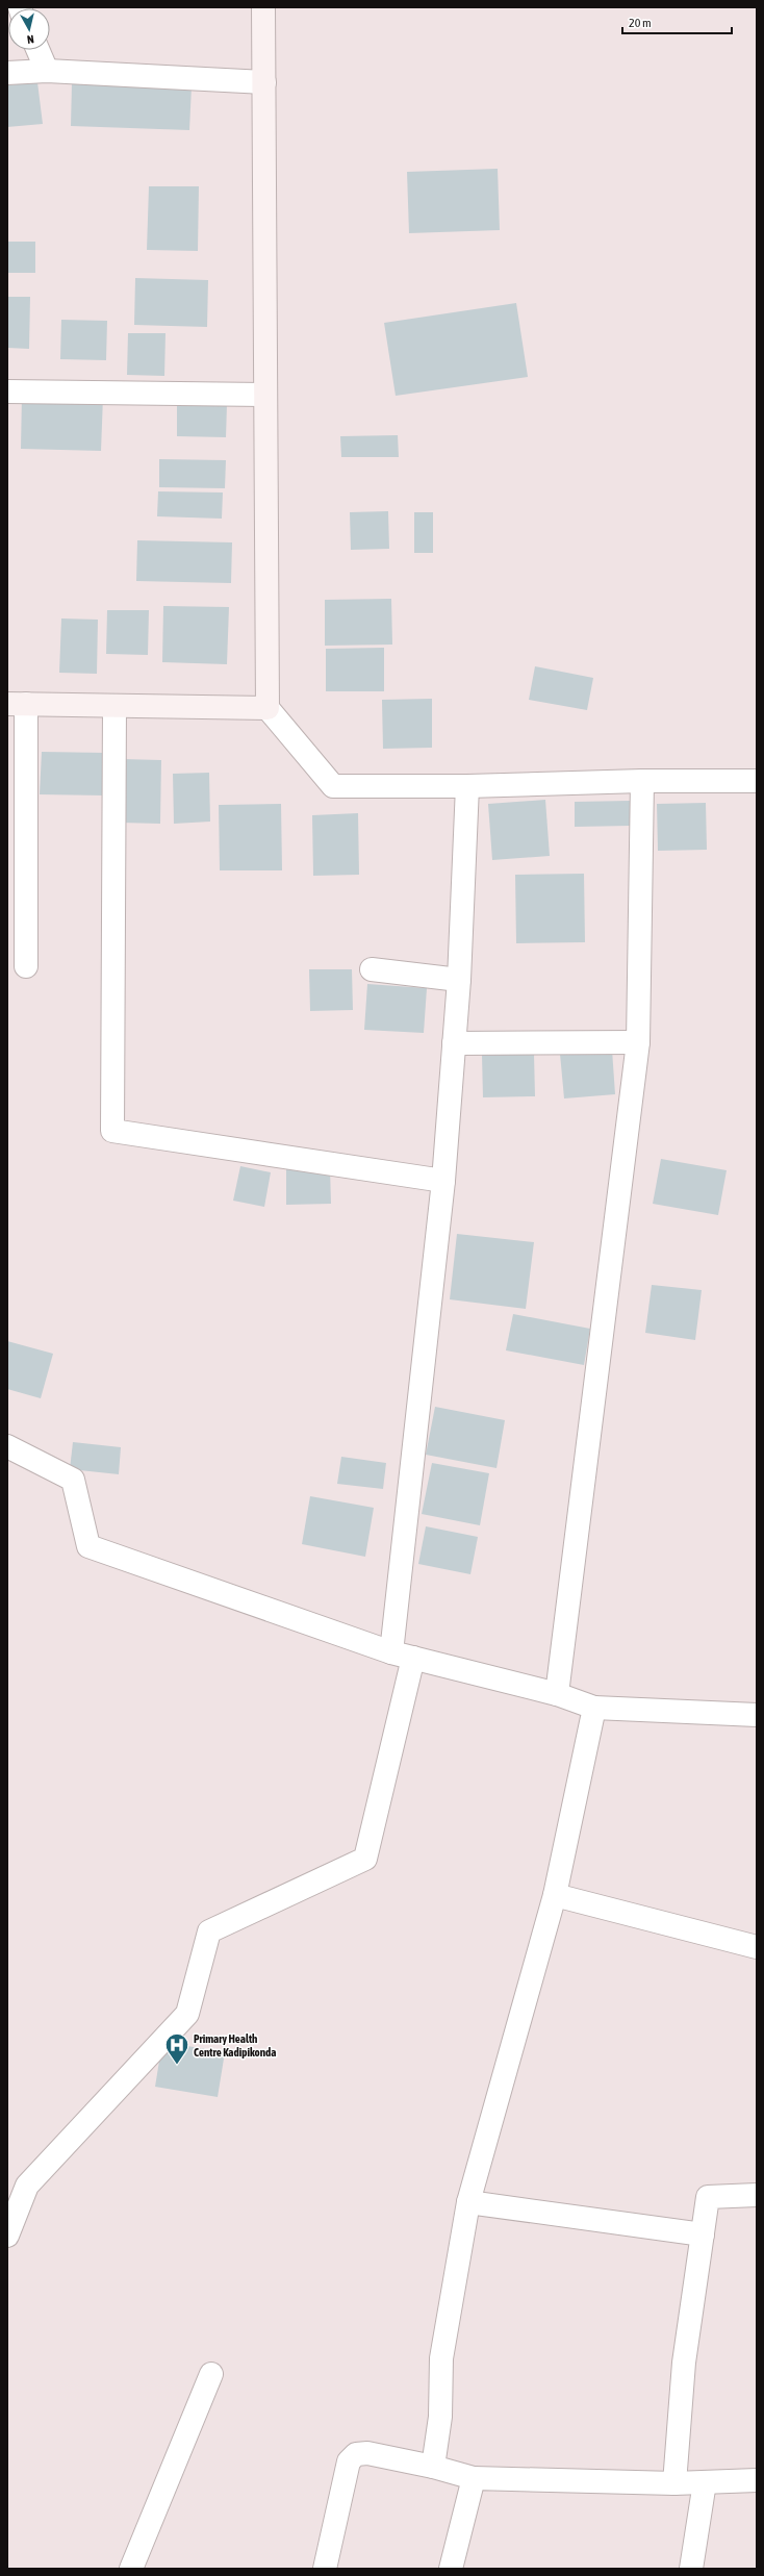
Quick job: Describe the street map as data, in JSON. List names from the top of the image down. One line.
{"places":{"hospital":["Primary Health Centre Kadipikonda"]},"scale_bar":"20 m","north":"bottom"}
